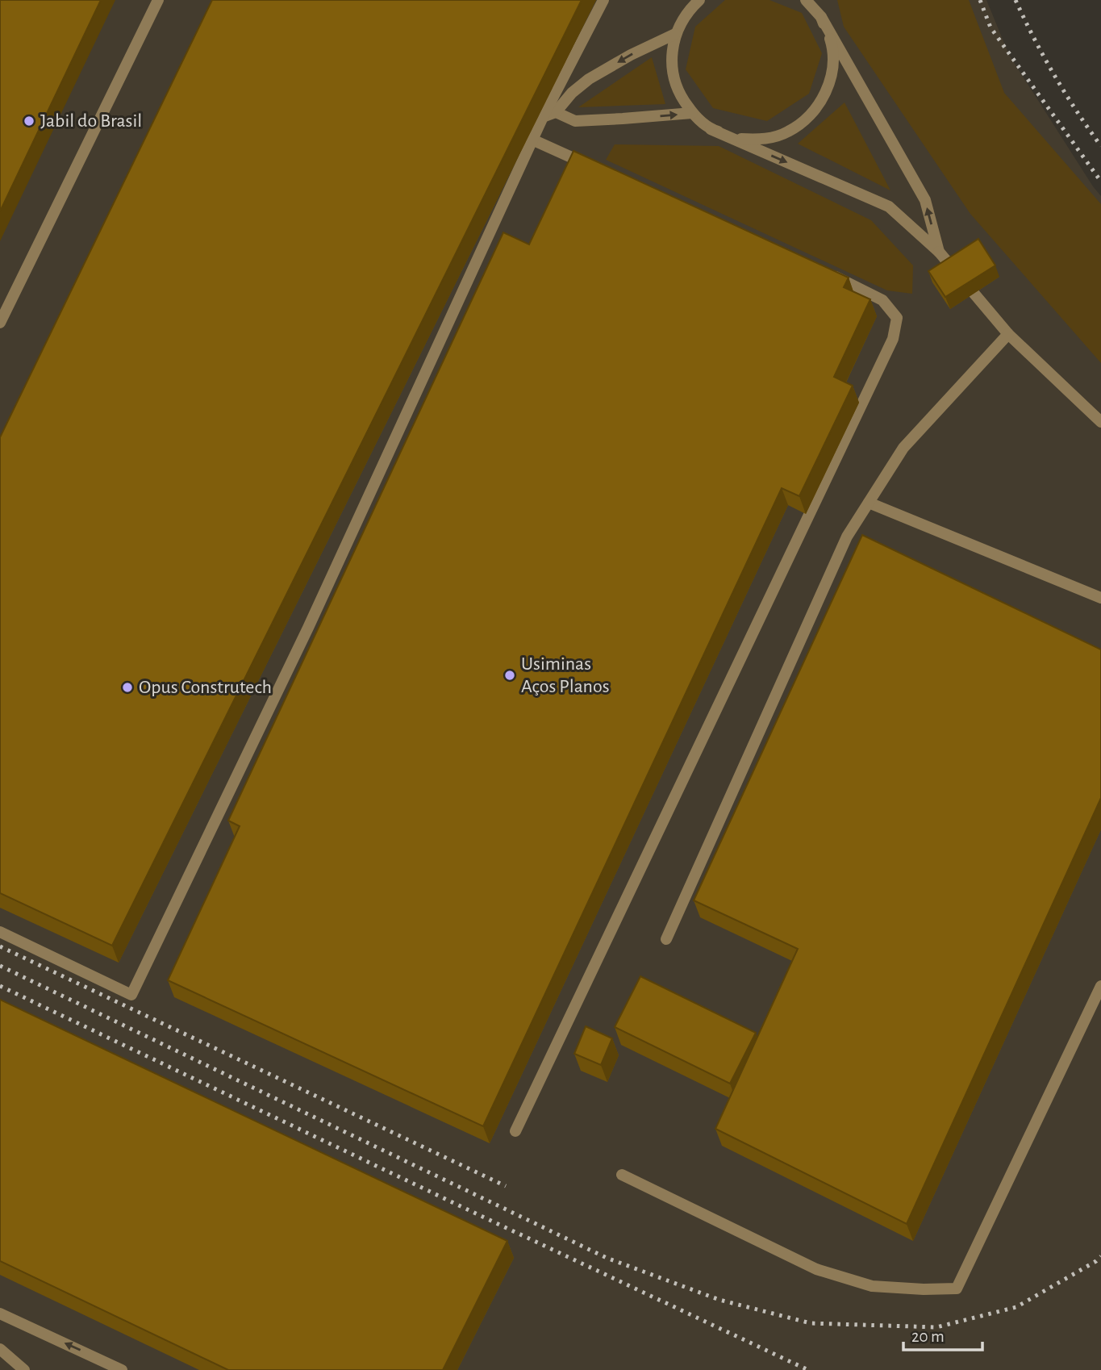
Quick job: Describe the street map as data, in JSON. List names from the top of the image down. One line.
{"places":["Jabil do Brasil","Usiminas Aços Planos","Opus Construtech"],"scale_bar":"20 m"}
